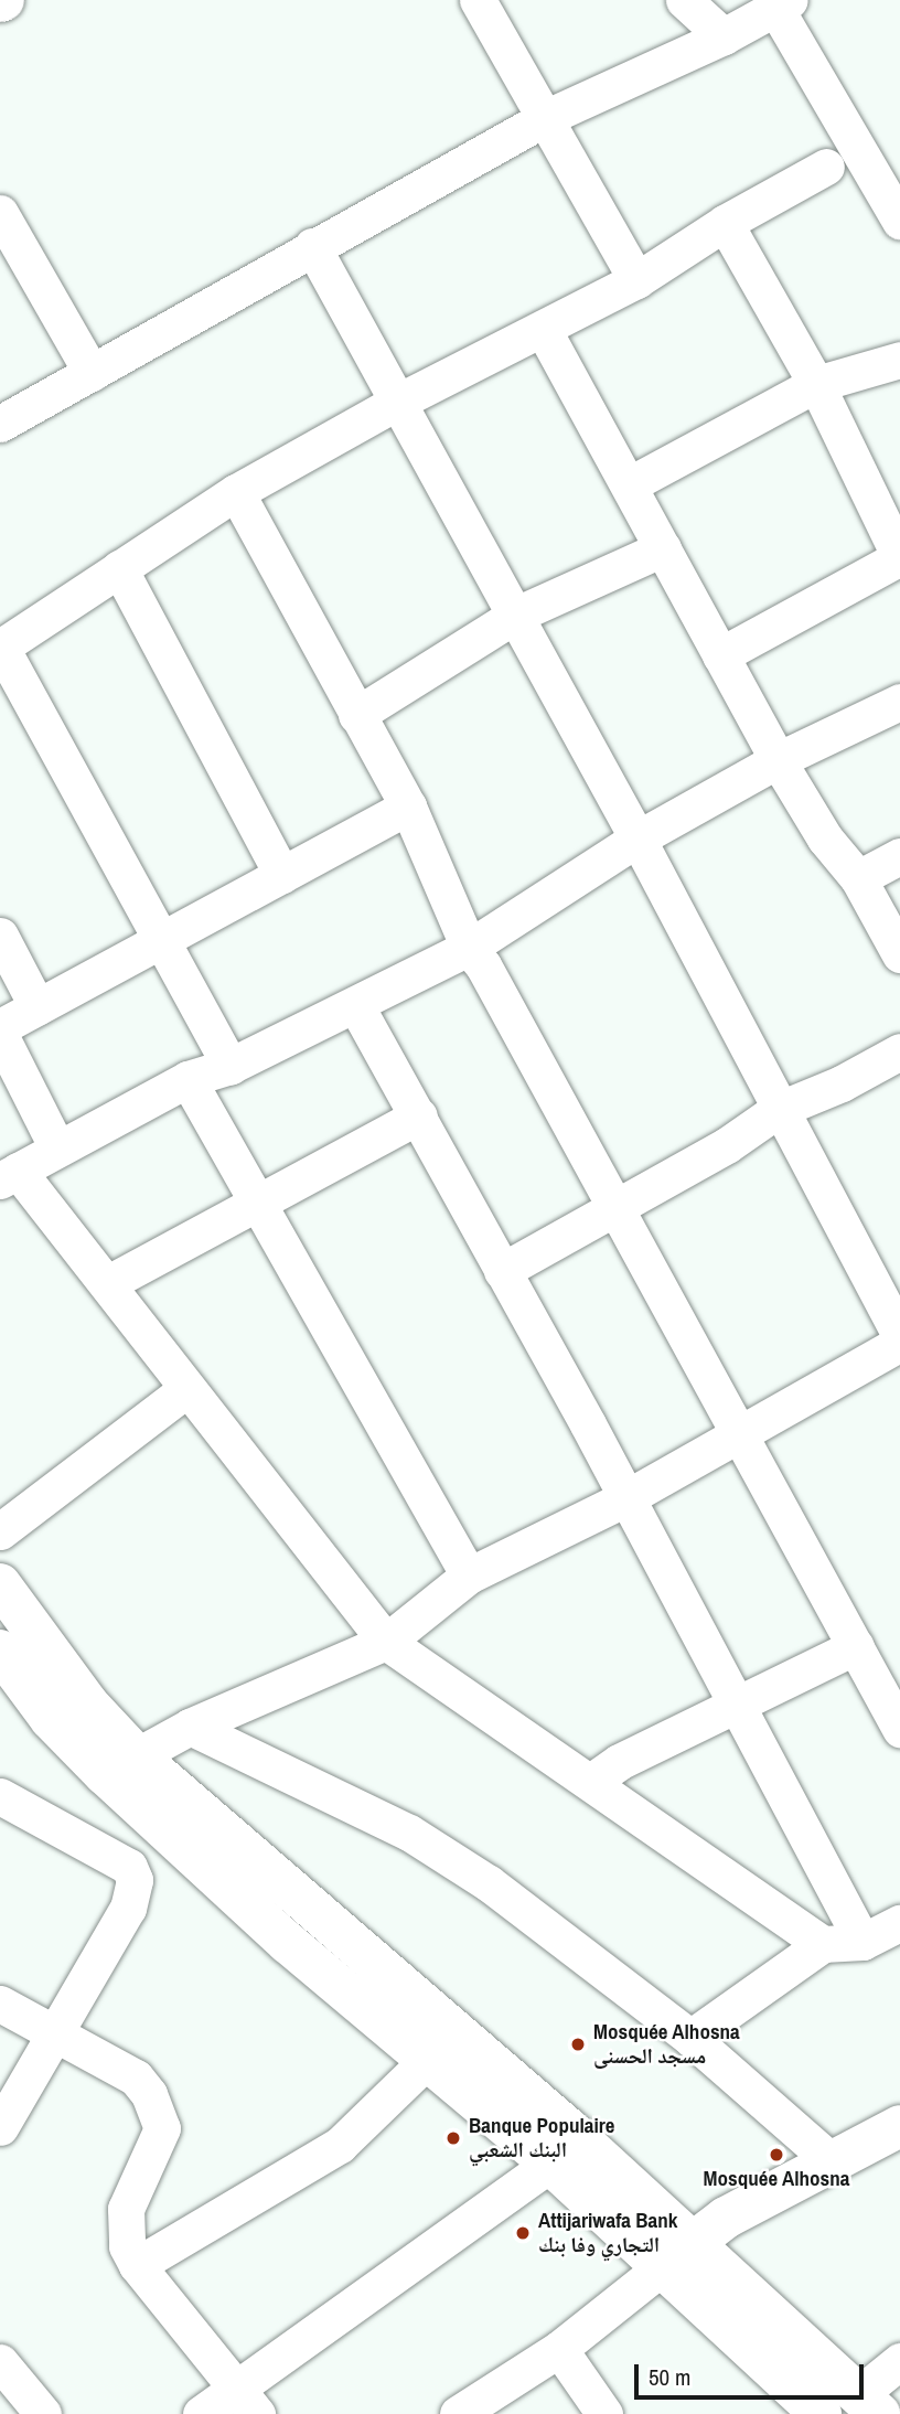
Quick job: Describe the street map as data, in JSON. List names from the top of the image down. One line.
{"places":["Mosquée Alhosna مسجد الحسنى","Banque Populaire البنك الشعبي","Mosquée Alhosna","Attijariwafa Bank التجاري وفا بنك"],"scale_bar":"50 m"}
